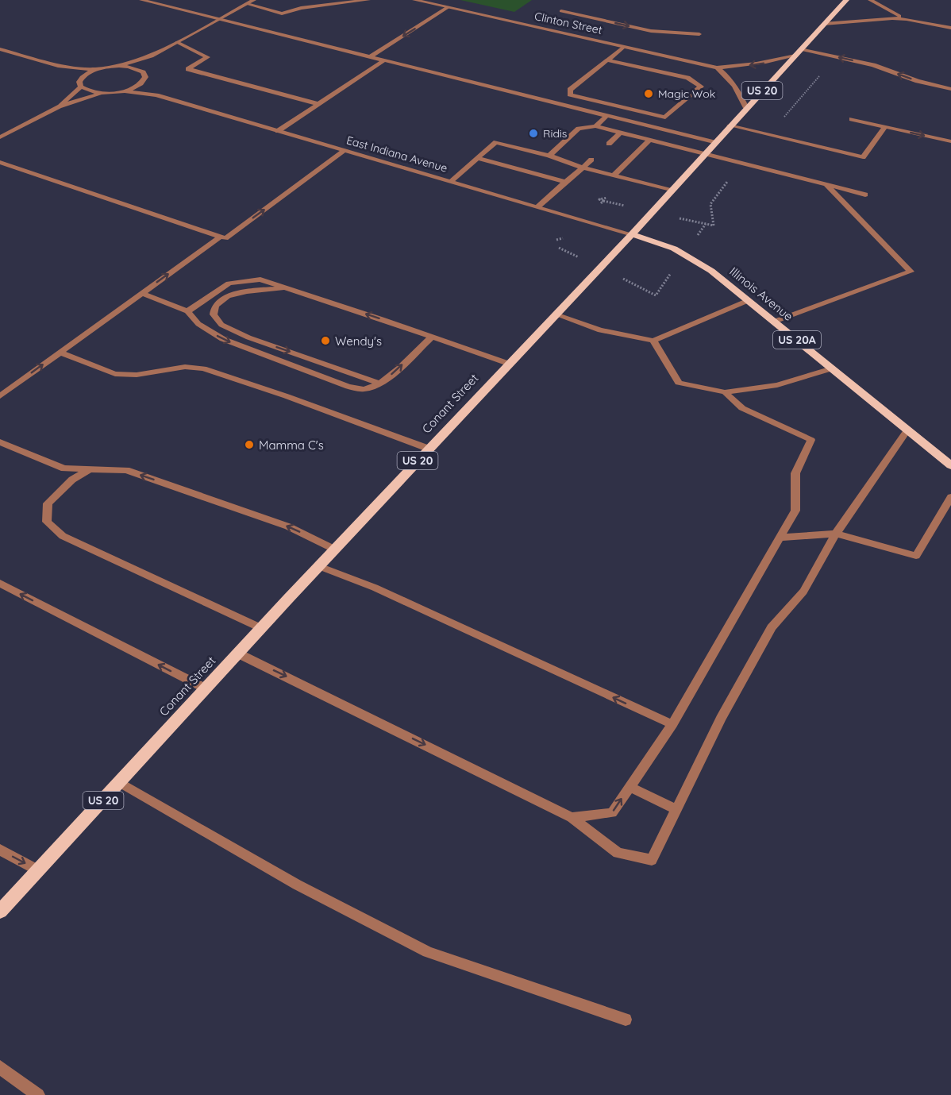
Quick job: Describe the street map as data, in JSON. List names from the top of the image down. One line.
{"streets":{"main road":["US 20","Illinois Avenue","US 20A","Conant Street"],"street":["Clinton Street","East Indiana Avenue"]},"crossings":[["Clinton Street","Conant Street"],["East Indiana Avenue","Illinois Avenue"],["East Indiana Avenue","Conant Street"],["Illinois Avenue","Conant Street"]],"places":["Magic Wok","Ridis","Wendy's","Mamma C's"]}
